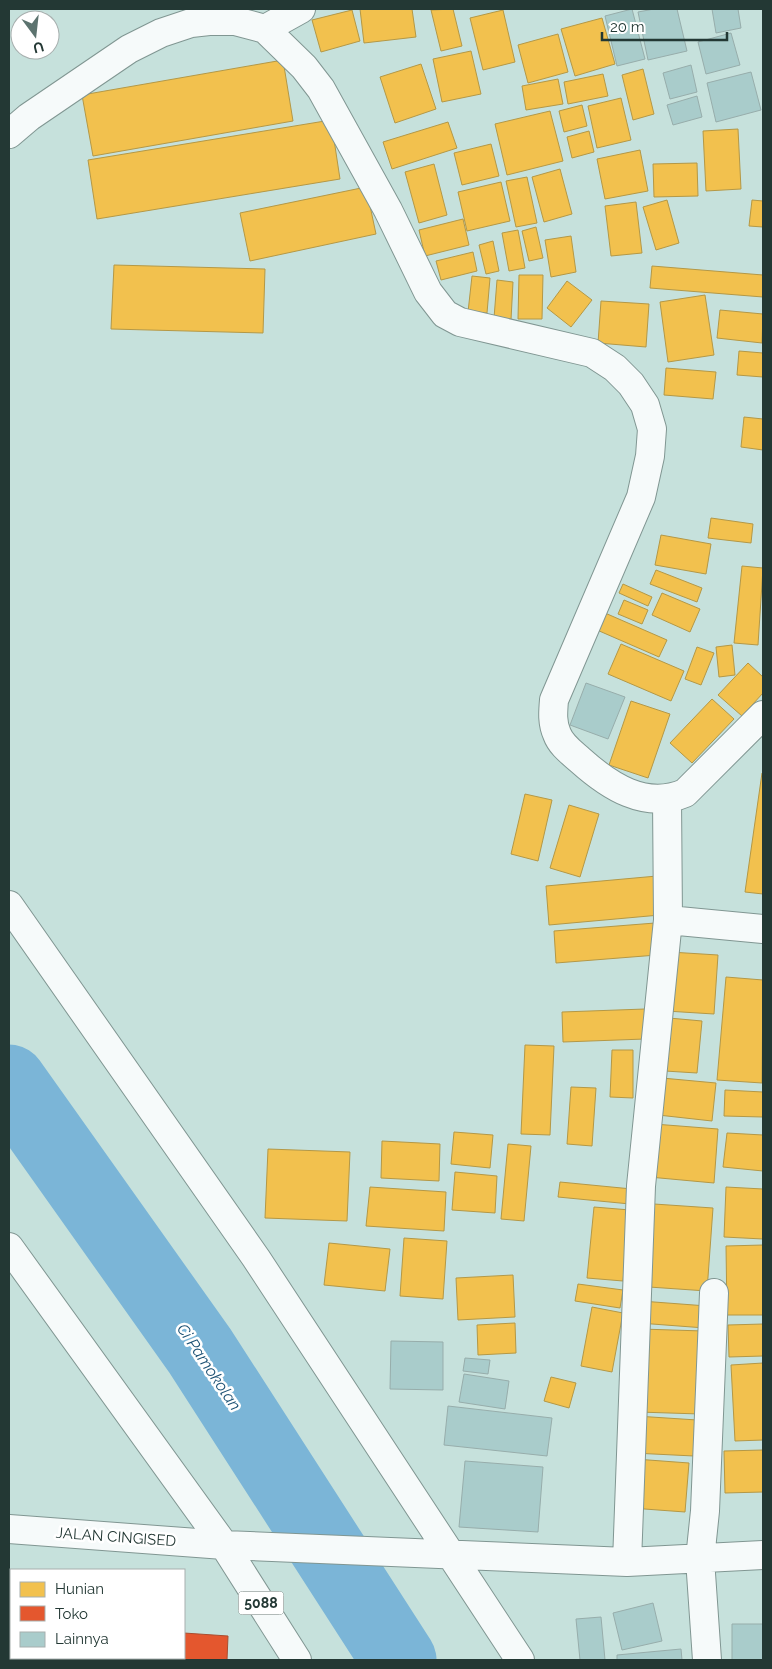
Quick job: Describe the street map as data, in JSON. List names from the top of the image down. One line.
{"streets":{"street":["JALAN CINGISED","5088"]},"crossings":[["JALAN CINGISED","5088"]],"water":["Ci Pamokolan"],"legend":["Hunian","Toko","Lainnya"],"scale_bar":"20 m","north":"bottom"}
